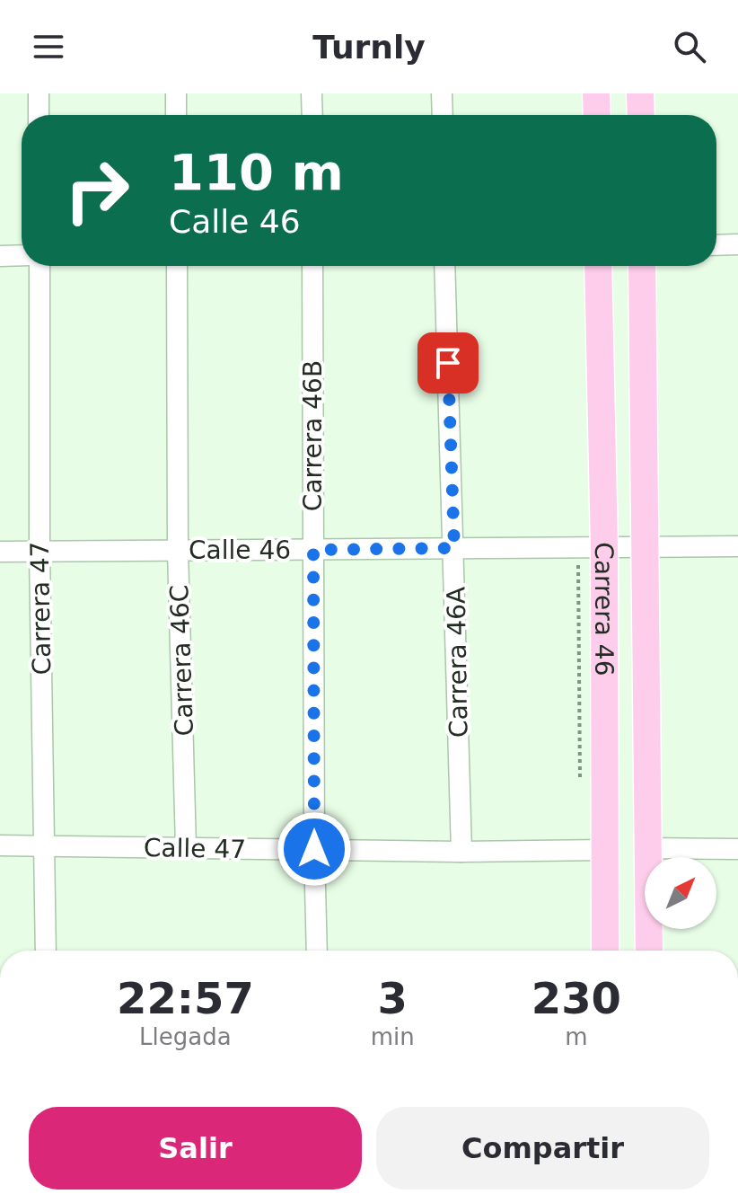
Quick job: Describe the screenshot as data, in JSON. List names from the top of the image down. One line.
{"streets":{"main road":["Carrera 46"],"street":["Carrera 46B","Calle 46","Carrera 47","Carrera 46C","Carrera 46A","Calle 47"]},"crossings":[["Carrera 46B","Calle 46"],["Carrera 46B","Calle 47"],["Calle 46","Carrera 47"],["Calle 46","Carrera 46"],["Calle 46","Carrera 46C"],["Calle 46","Carrera 46A"],["Carrera 47","Calle 47"],["Carrera 46","Calle 47"],["Carrera 46C","Calle 47"],["Carrera 46A","Calle 47"]],"north":"top right","page":{"header":"Turnly","turn":["110 m","Calle 46"],"eta":["22:57","Llegada","3","min","230","m"],"buttons":["Salir","Compartir"]}}
